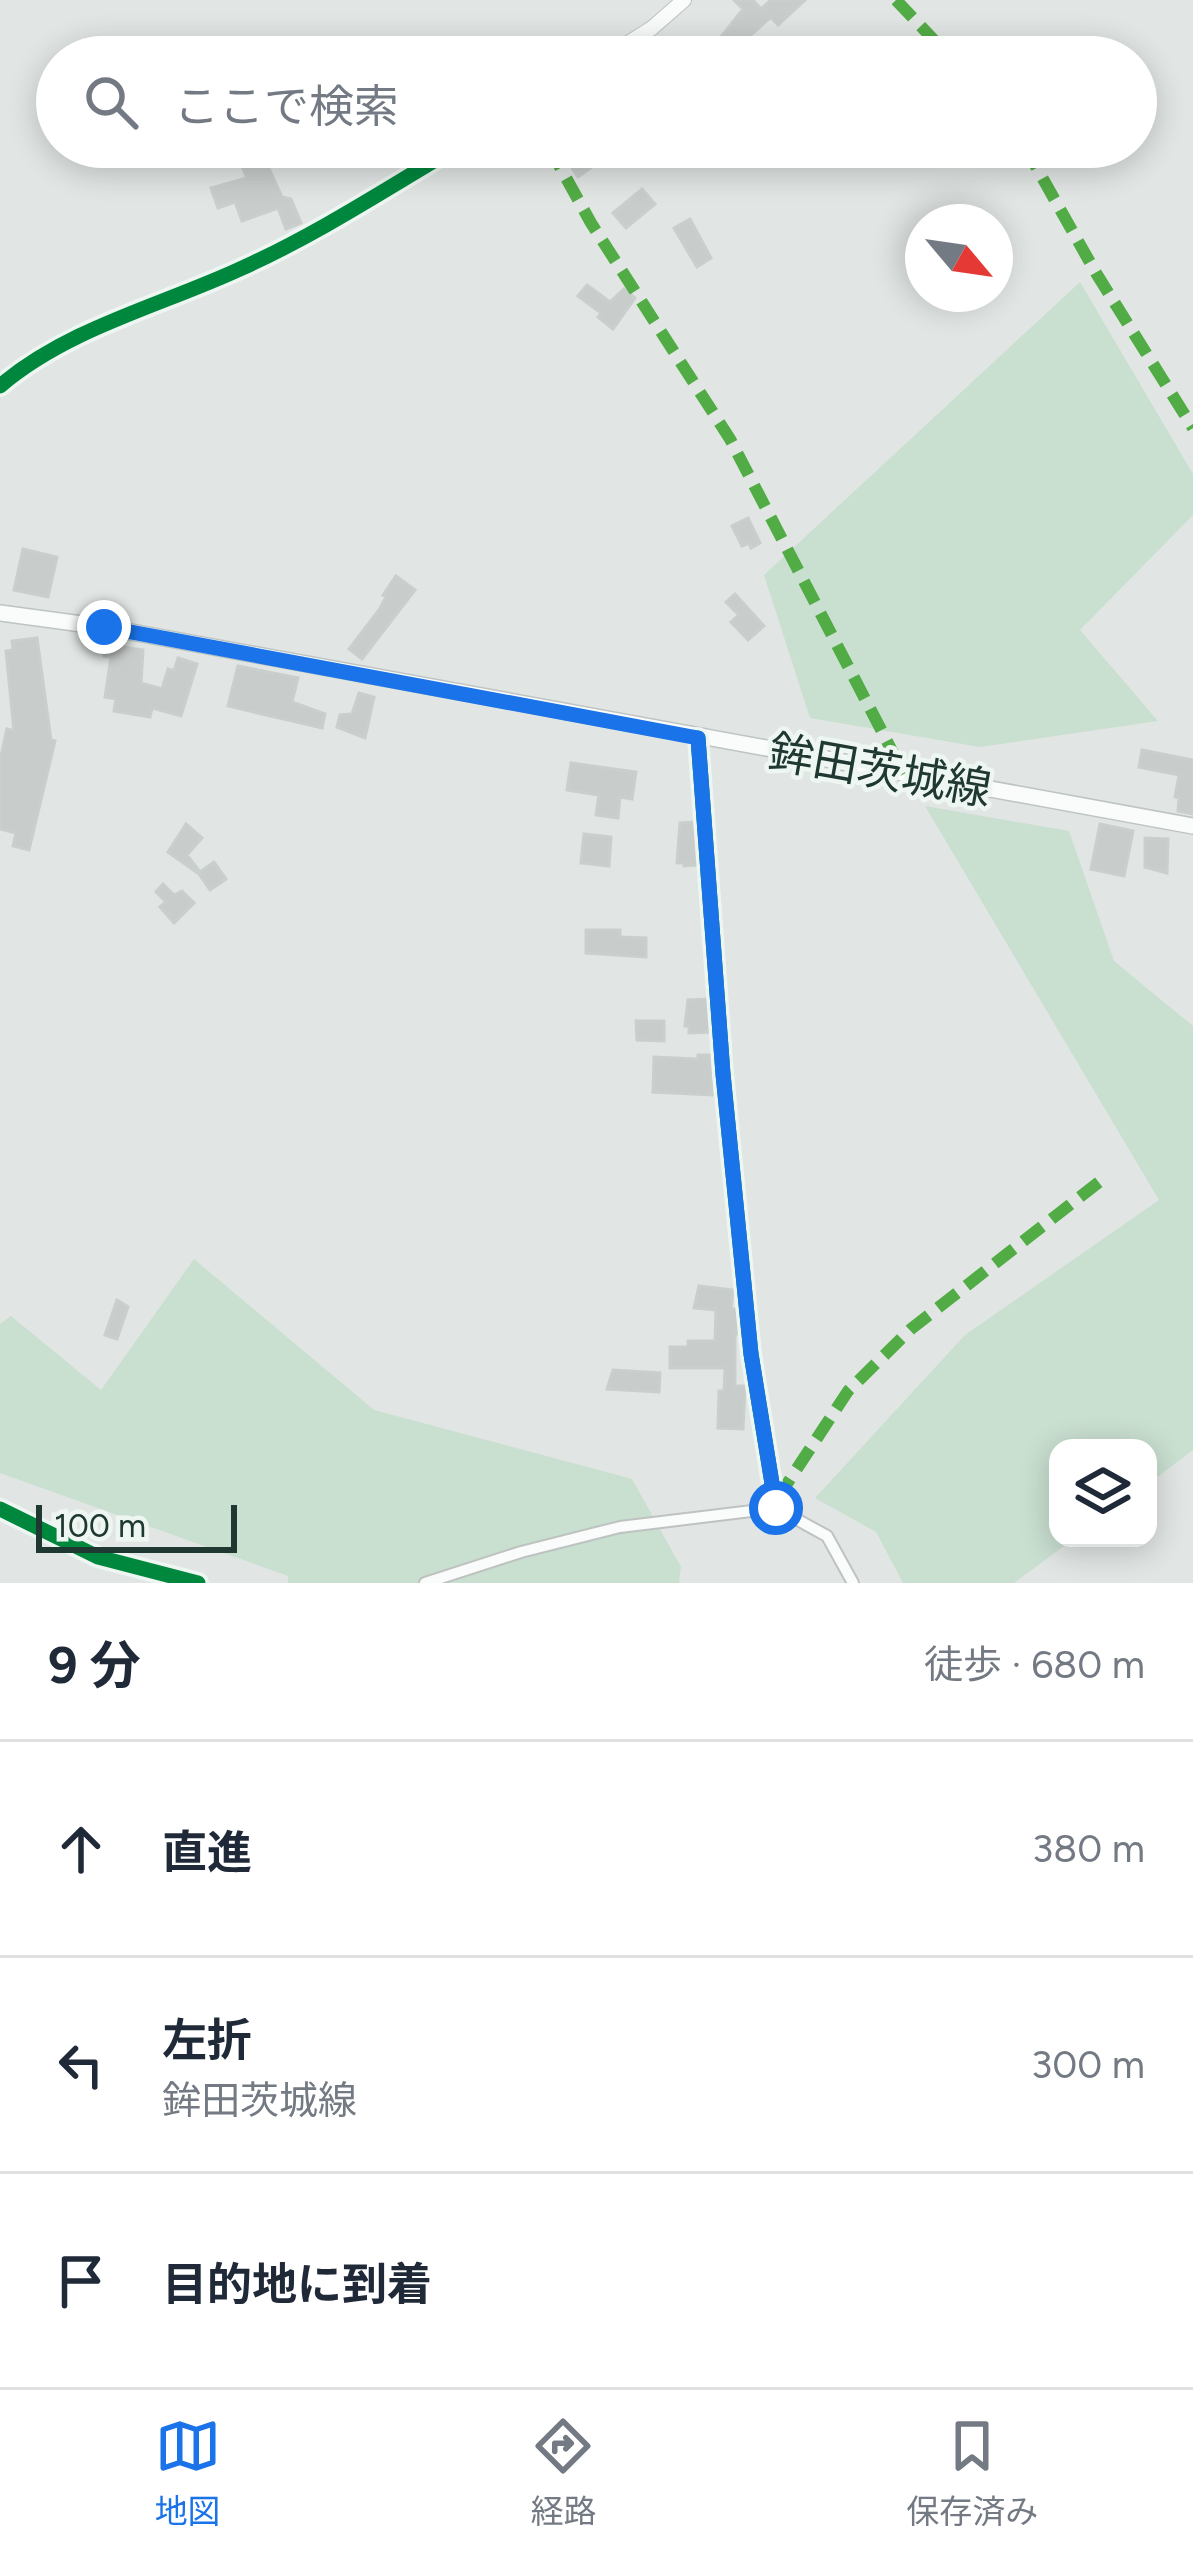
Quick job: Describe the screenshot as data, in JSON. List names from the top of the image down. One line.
{"streets":{"main road":["鉾田茨城線"]},"scale_bar":"100 m","north":"bottom right","page":{"search":"ここで検索","scale":"100 m","heading":["9 分","徒歩 · 680 m"],"list":[["直進","380 m"],["左折","鉾田茨城線","300 m"],"目的地に到着"],"nav":["地図","経路","保存済み"]}}
